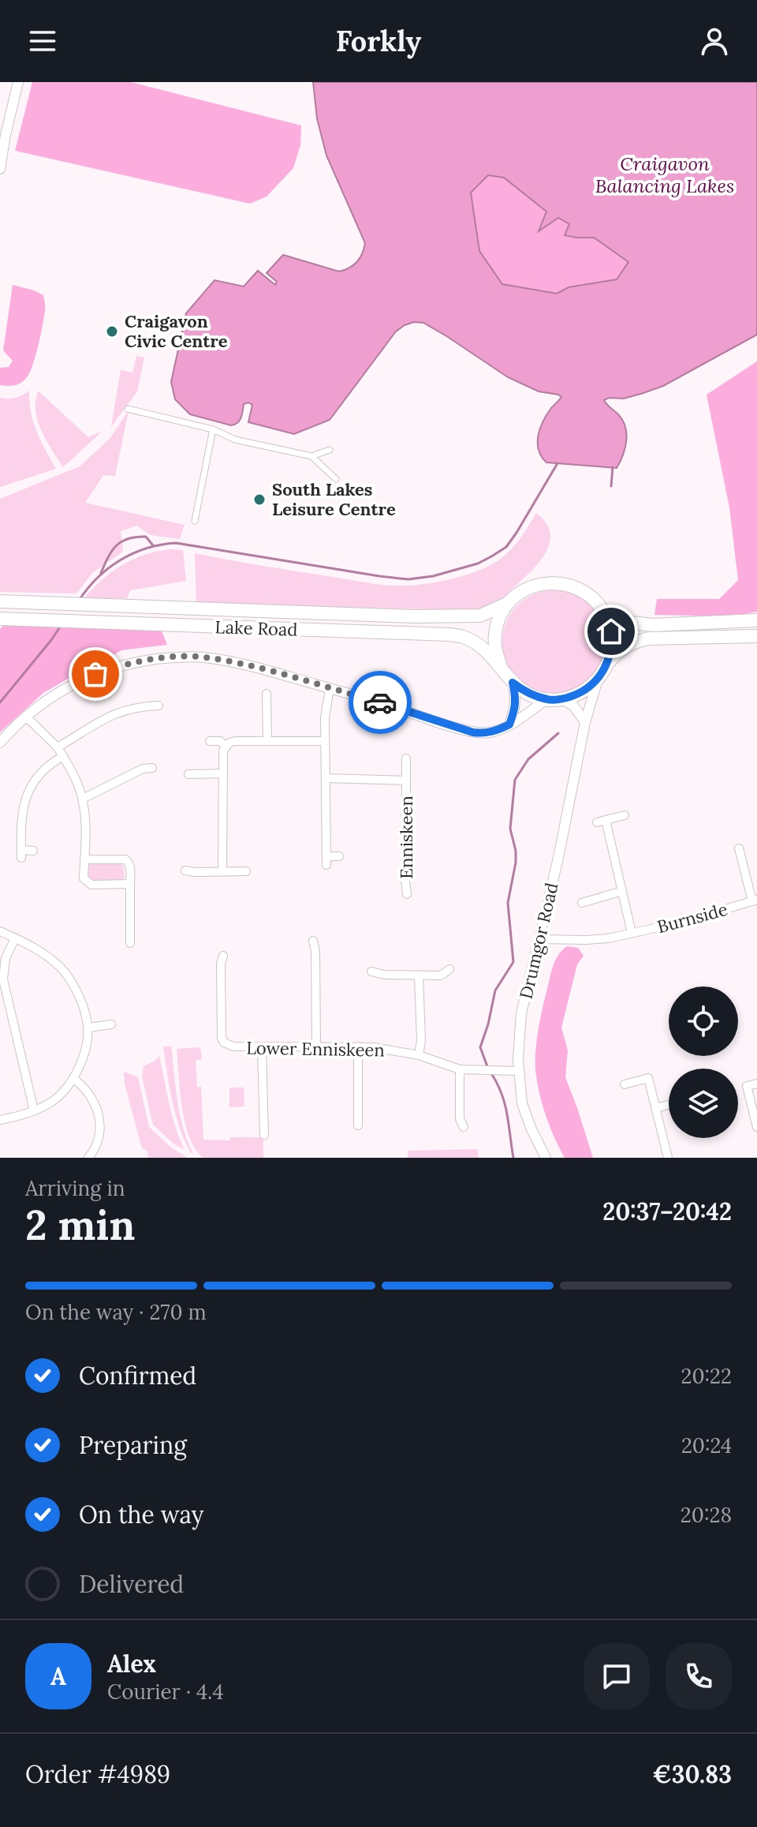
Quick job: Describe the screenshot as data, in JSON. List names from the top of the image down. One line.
{"streets":{"highway":["Lake Road"],"street":["Enniskeen","Burnside","Drumgor Road","Lower Enniskeen"]},"crossings":[["Lake Road","Drumgor Road"],["Burnside","Drumgor Road"],["Drumgor Road","Lower Enniskeen"]],"water":["Craigavon Balancing Lakes"],"places":["Craigavon Civic Centre","South Lakes Leisure Centre"],"page":{"header":"Forkly","heading":["2 min","Arriving in","20:37–20:42"],"panel":["Alex","Courier · 4.4","Order #4989","€30.83"],"bar":"On the way · 270 m","list":[["Confirmed","20:22"],["Preparing","20:24"],["On the way","20:28"],"Delivered"],"round":"A"}}
